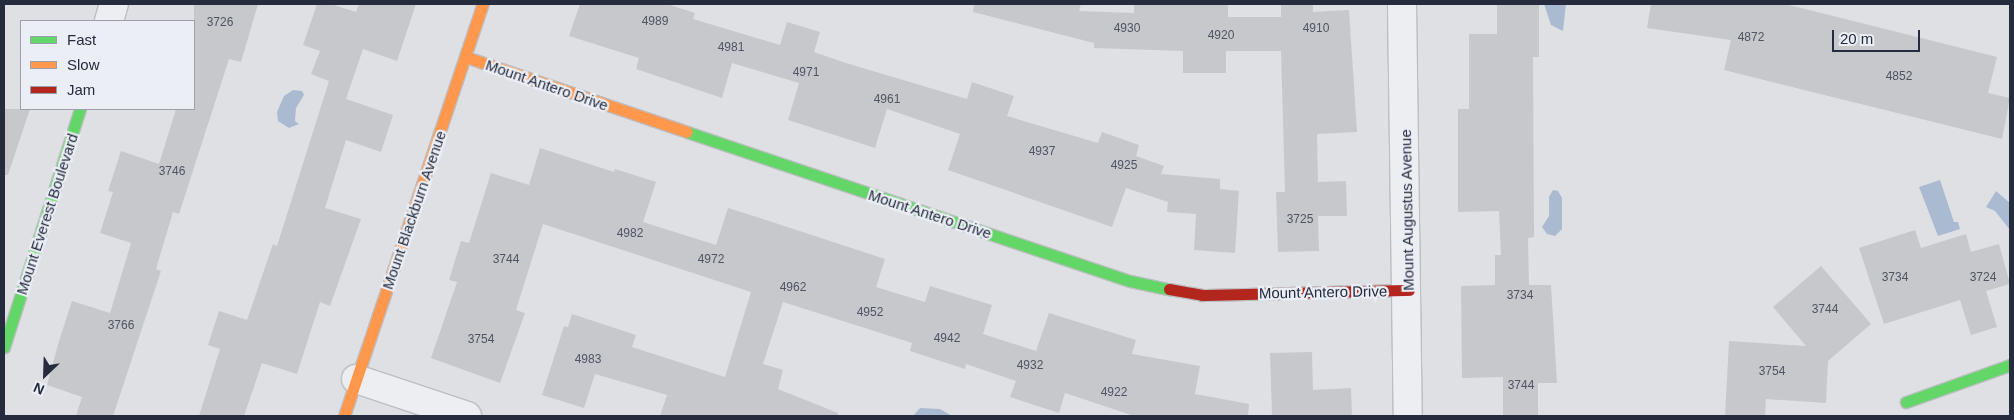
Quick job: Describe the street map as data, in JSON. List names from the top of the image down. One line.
{"streets":{"street":["Mount Antero Drive","Mount Blackburn Avenue","Mount Augustus Avenue","Mount Everest Boulevard"]},"crossings":[["Mount Antero Drive","Mount Blackburn Avenue"],["Mount Antero Drive","Mount Augustus Avenue"]],"house_numbers":["4989","3726","4930","4910","4920","4872","4981","4971","4852","4961","4937","4925","3746","3725","4982","3744","4972","3734","3724","4962","3734","3744","4952","3766","4942","3754","4983","4932","3754","3744","4922"],"legend":["Fast","Slow","Jam"],"scale_bar":"20 m","north":"bottom left"}
